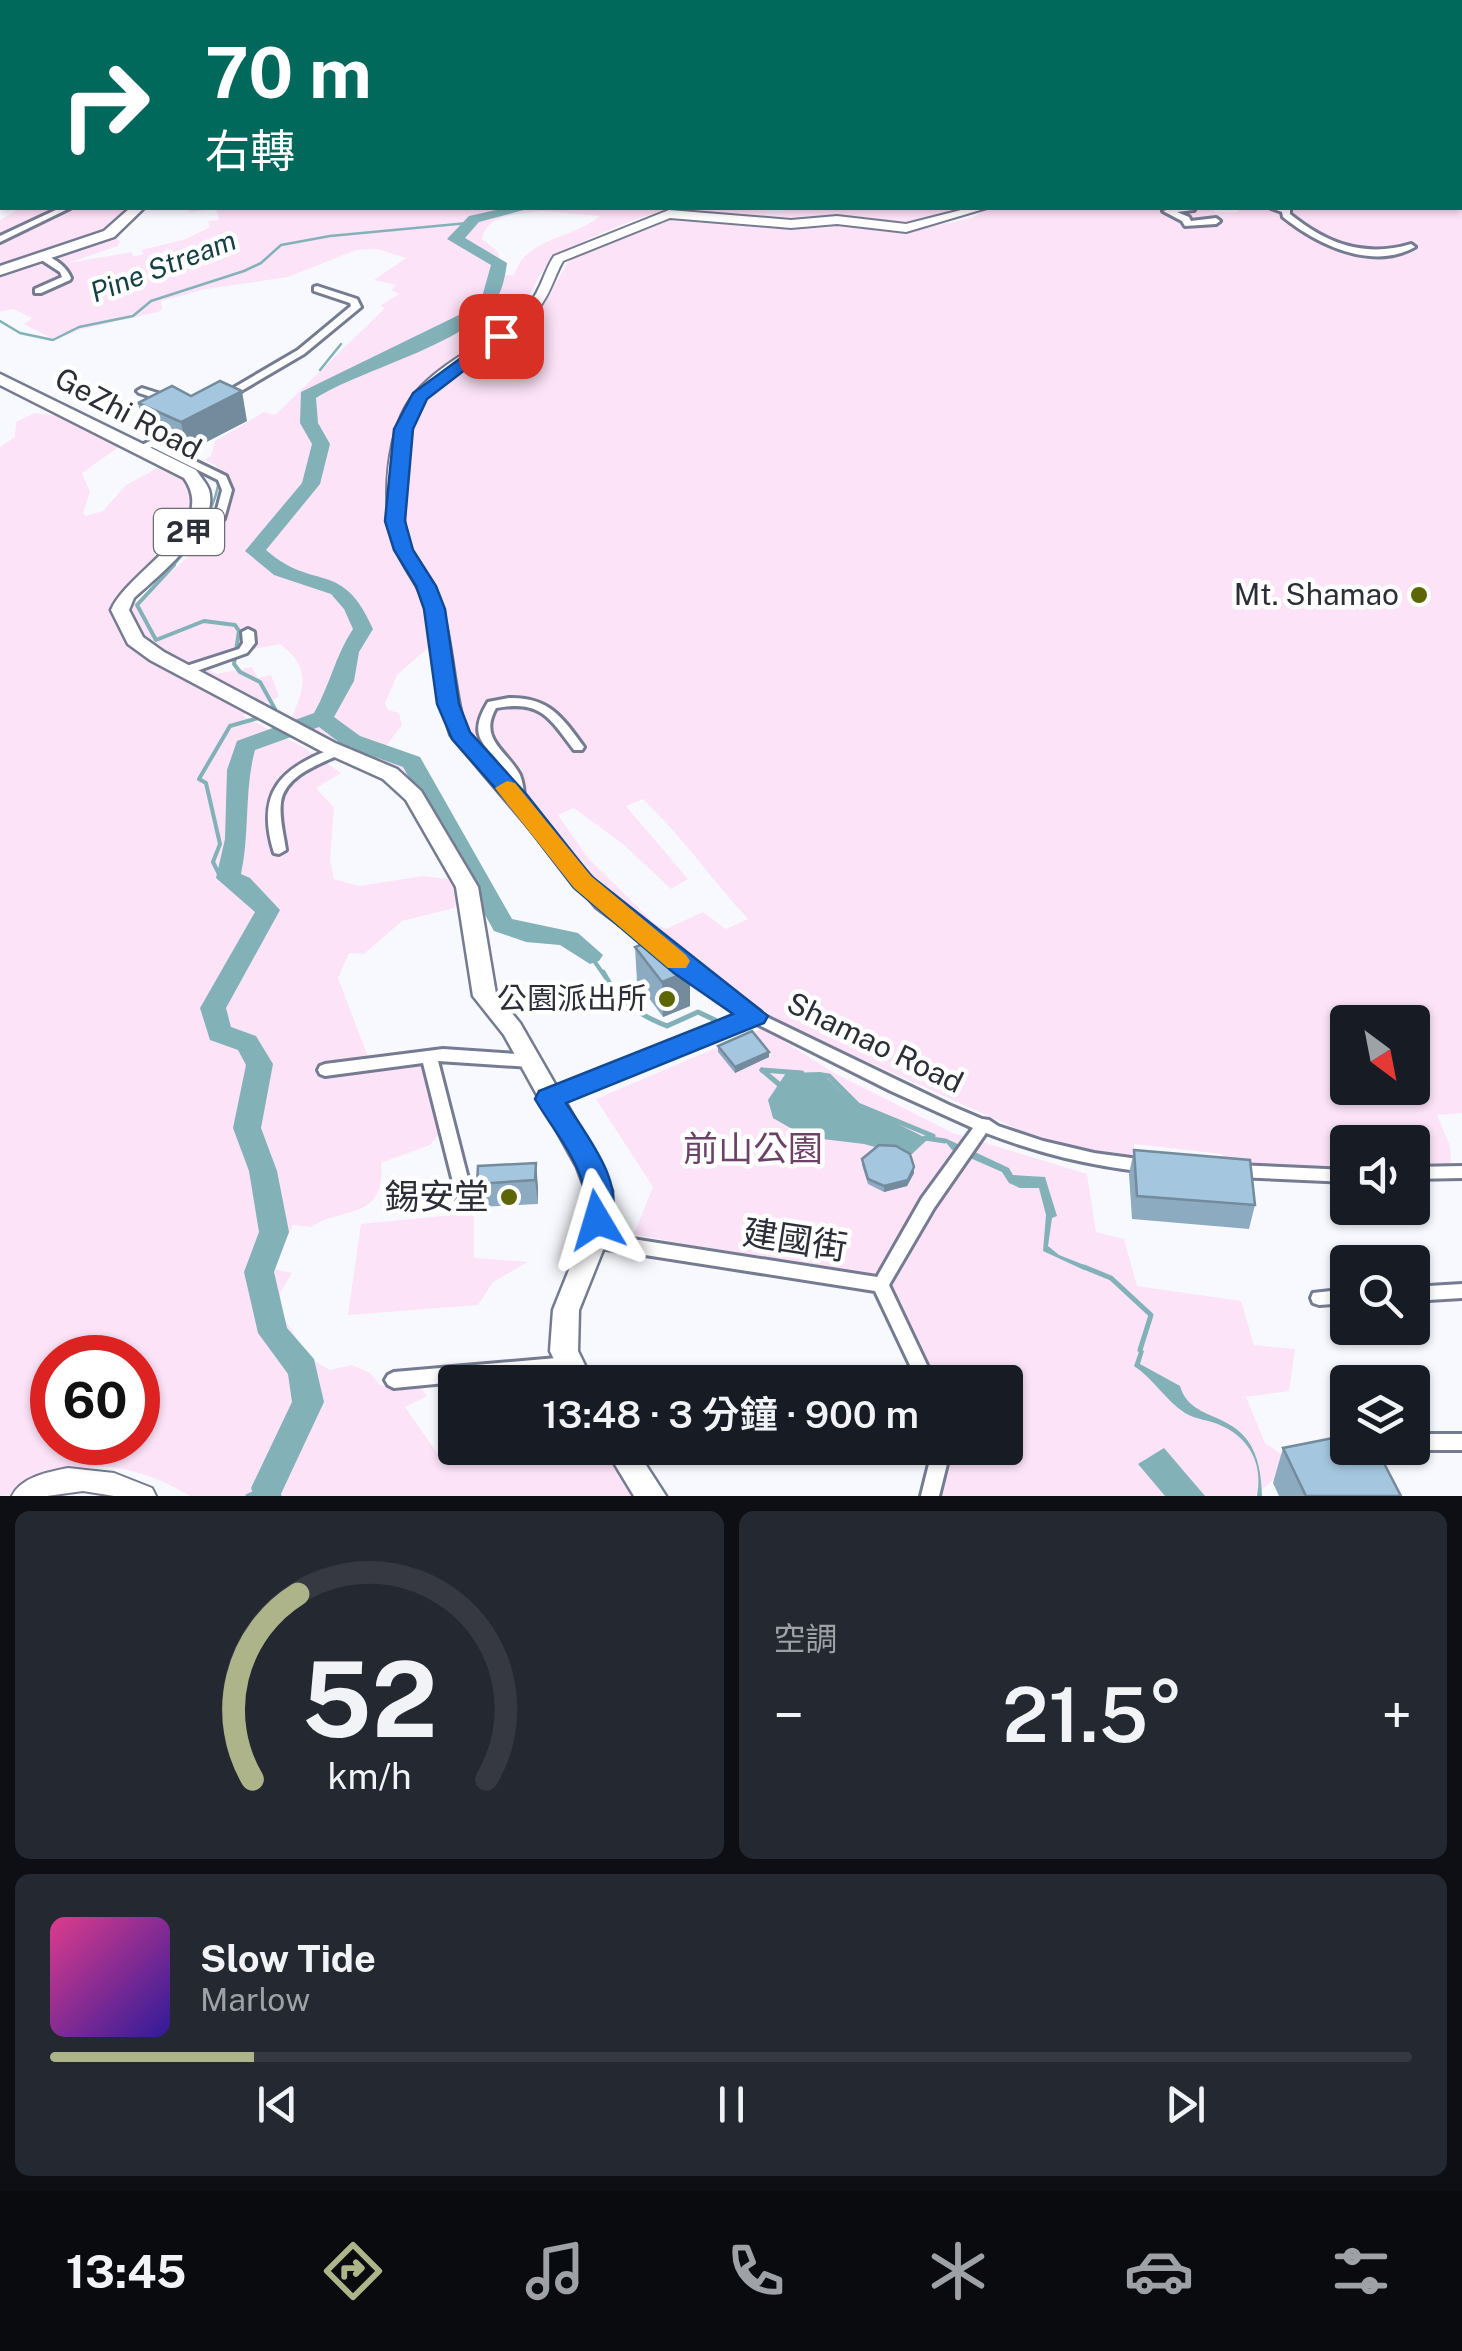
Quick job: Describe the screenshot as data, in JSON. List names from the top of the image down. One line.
{"streets":{"main road":["GeZhi Road","2甲"],"street":["Shamao Road","建國街"]},"crossings":[["GeZhi Road","2甲"],["2甲","建國街"]],"water":["Pine Stream"],"parks":["前山公園"],"places":["Mt. Shamao","公園派出所","錫安堂"],"north":"bottom right","page":{"turn":["70 m","右轉"],"limit":"60","trip":"13:48 · 3 分鐘 · 900 m","tile":"空調","heat":["−","21.5°","+"],"song":["Slow Tide","Marlow"],"tabs":"13:45","gauge":["52","km/h"]}}
